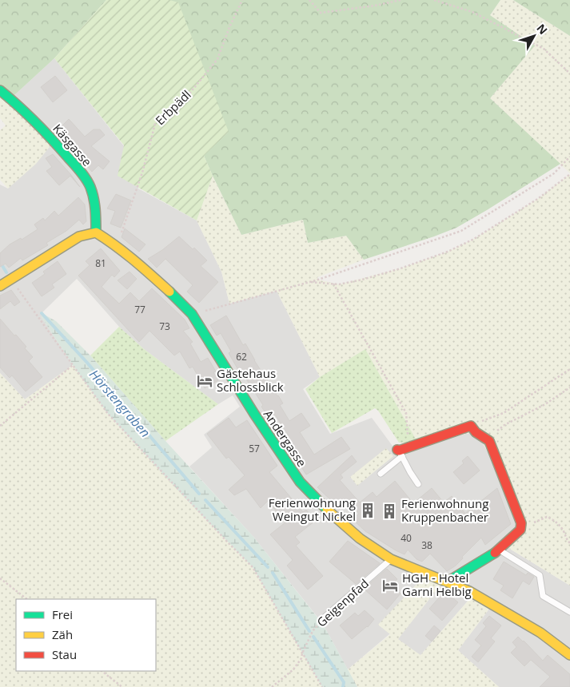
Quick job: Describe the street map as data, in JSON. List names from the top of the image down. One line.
{"streets":{"street":["Käsgasse","Andergasse"],"lane":["Geigenpfad"],"path":["Erbpädl"]},"crossings":[["Käsgasse","Andergasse"],["Andergasse","Geigenpfad"]],"water":["Hörstengraben"],"places":{"hotel":["Gästehaus Schlossblick","HGH - Hotel Garni Helbig"],"building":["Ferienwohnung Weingut Nickel","Ferienwohnung Kruppenbacher"]},"house_numbers":["81","77","73","62","57","40","38"],"legend":["Frei","Zäh","Stau"],"north":"top right"}
